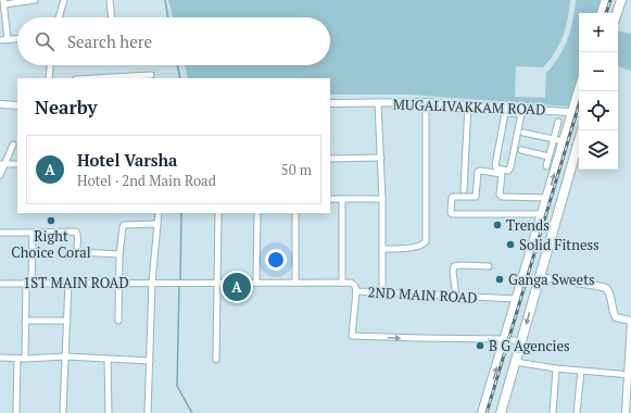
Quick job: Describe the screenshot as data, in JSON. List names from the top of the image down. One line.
{"streets":{"street":["MUGALIVAKKAM ROAD","1ST MAIN ROAD","2ND MAIN ROAD"]},"places":["Right Choice Coral","Trends","Solid Fitness","Ganga Sweets","B G Agencies"],"page":{"map_buttons":["+","−"],"search":"Search here","heading":"Nearby","list":[{"mark":"A","name":"Hotel Varsha","note":"Hotel · 2nd Main Road","value":"50 m"}],"pins":"A"}}
